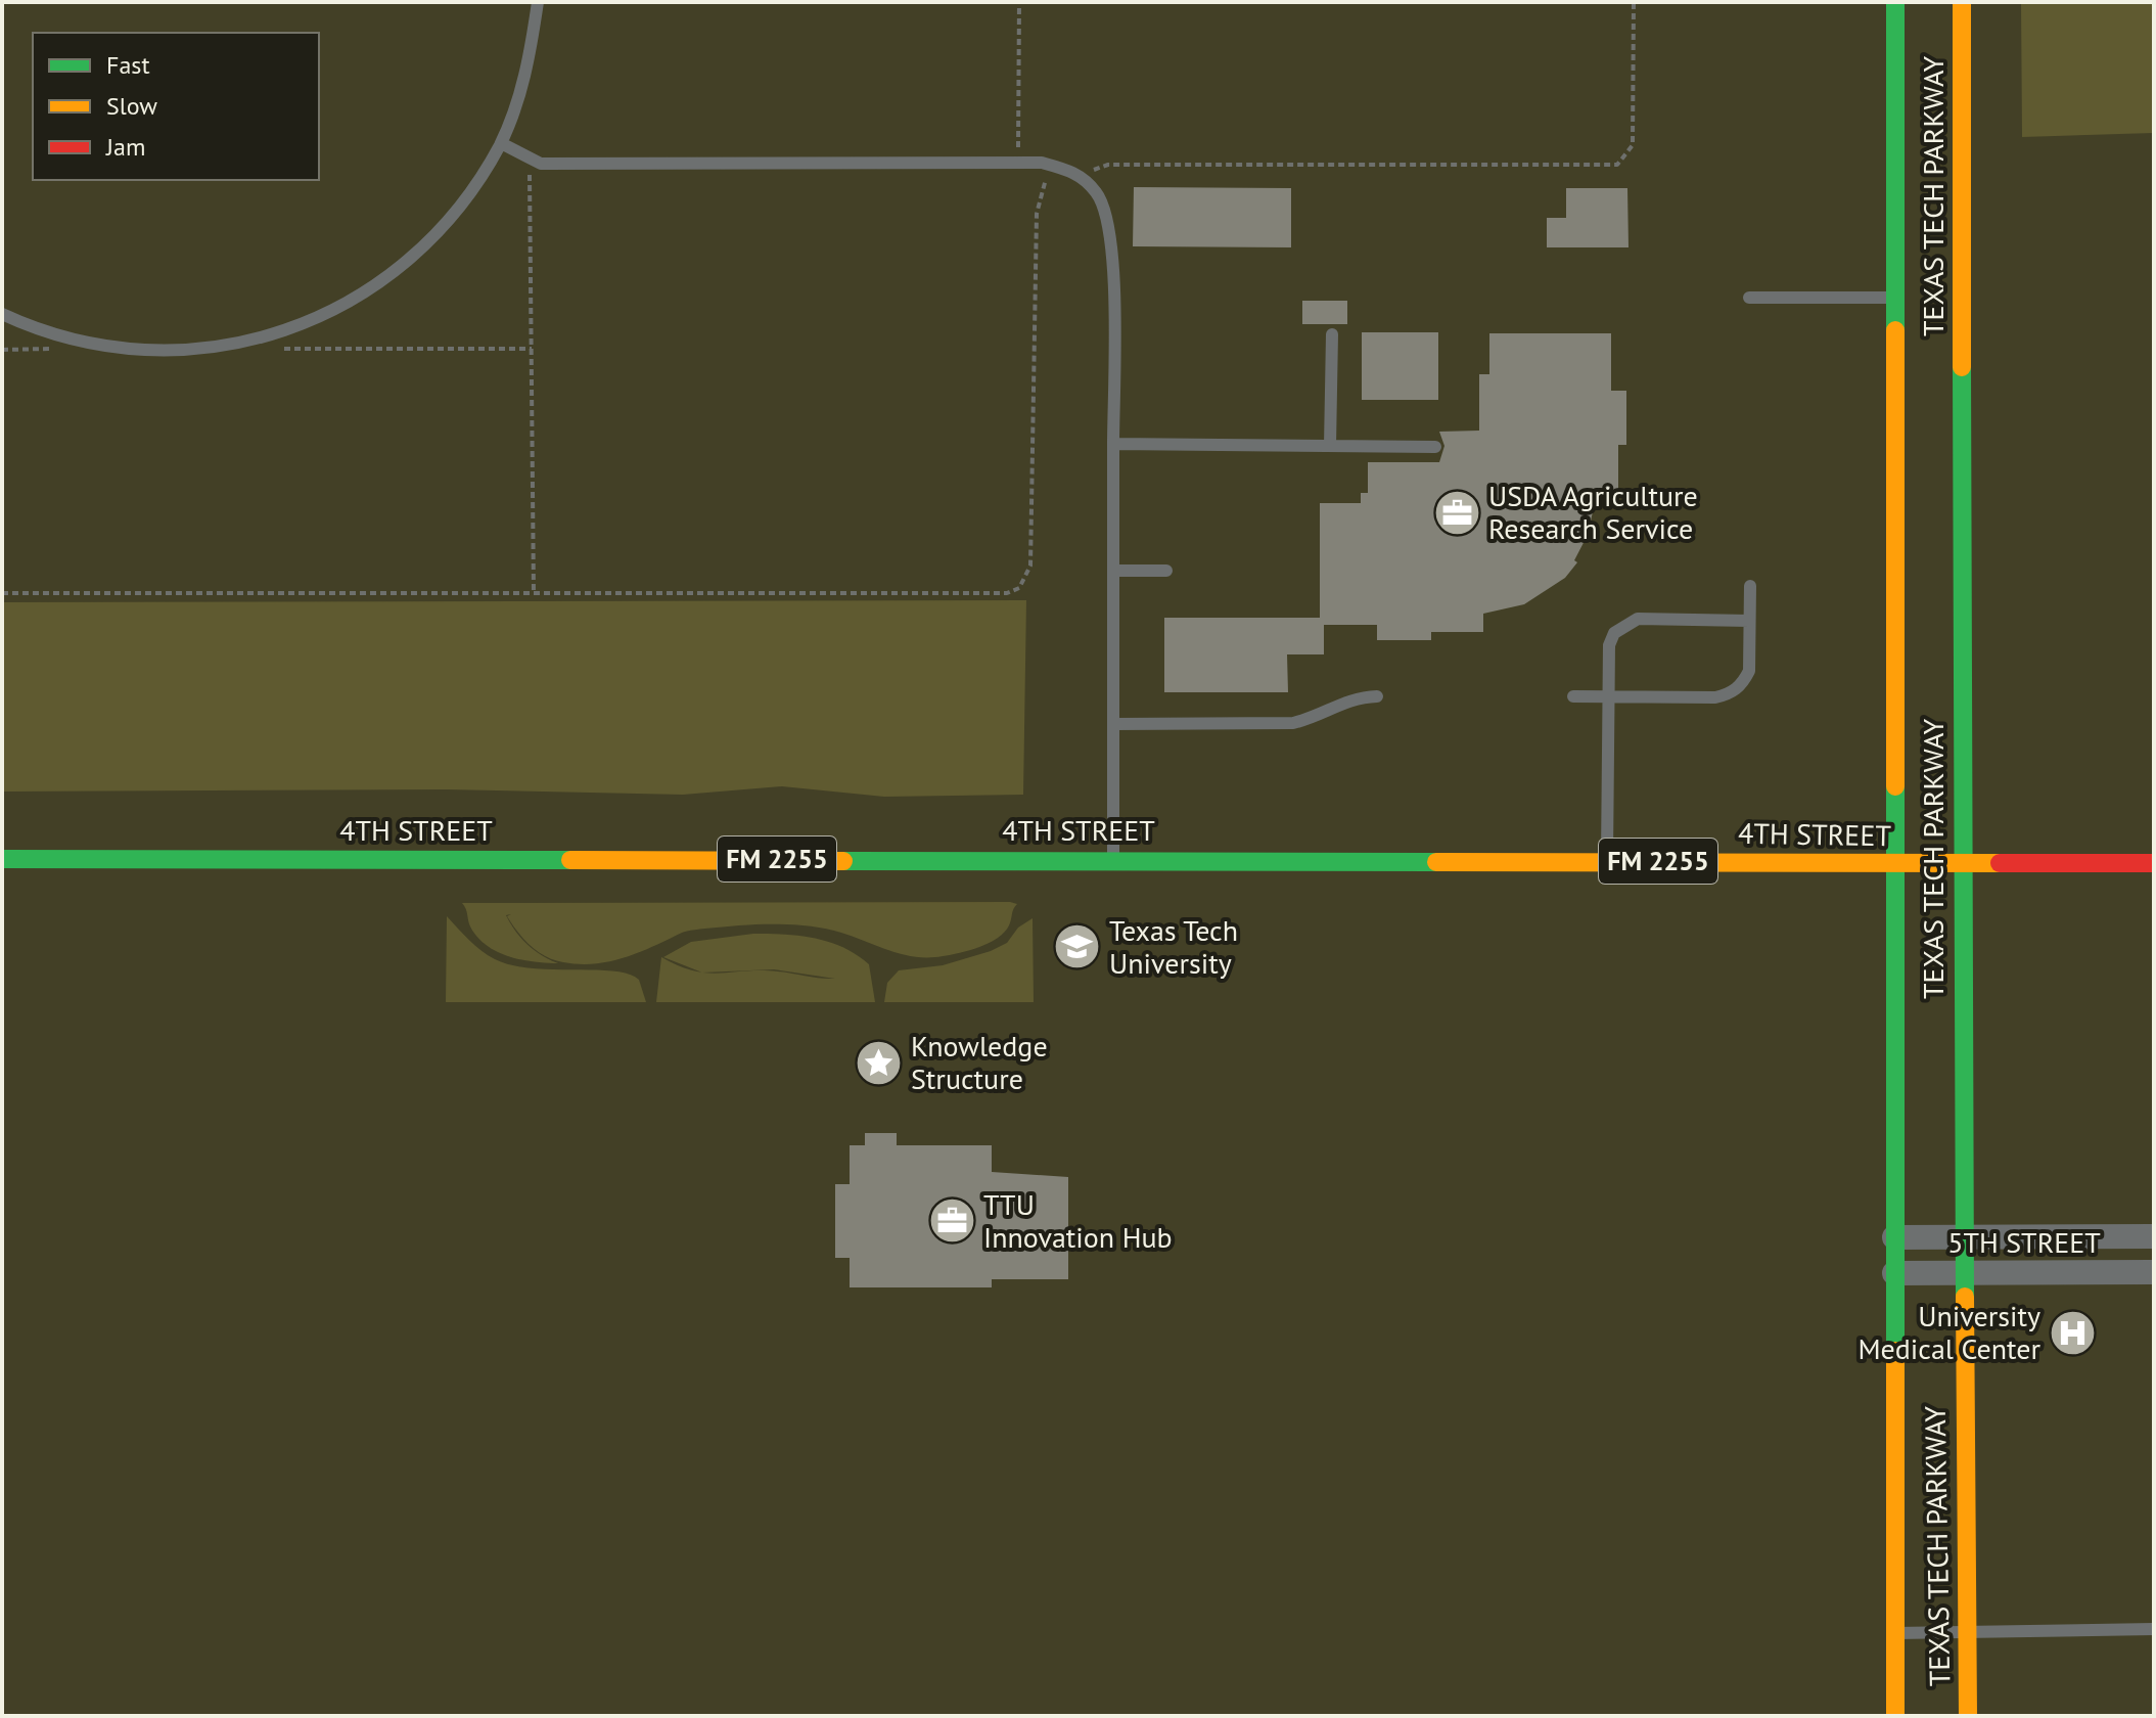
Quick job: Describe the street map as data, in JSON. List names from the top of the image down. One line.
{"streets":{"main road":["TEXAS TECH PARKWAY","4TH STREET","FM 2255"],"street":["5TH STREET"]},"crossings":[["TEXAS TECH PARKWAY","4TH STREET"],["TEXAS TECH PARKWAY","5TH STREET"]],"places":{"office":["USDA Agriculture Research Service","TTU Innovation Hub"],"school or university":["Texas Tech University"],"place":["Knowledge Structure"],"hospital":["University Medical Center"]},"legend":["Fast","Slow","Jam"]}
